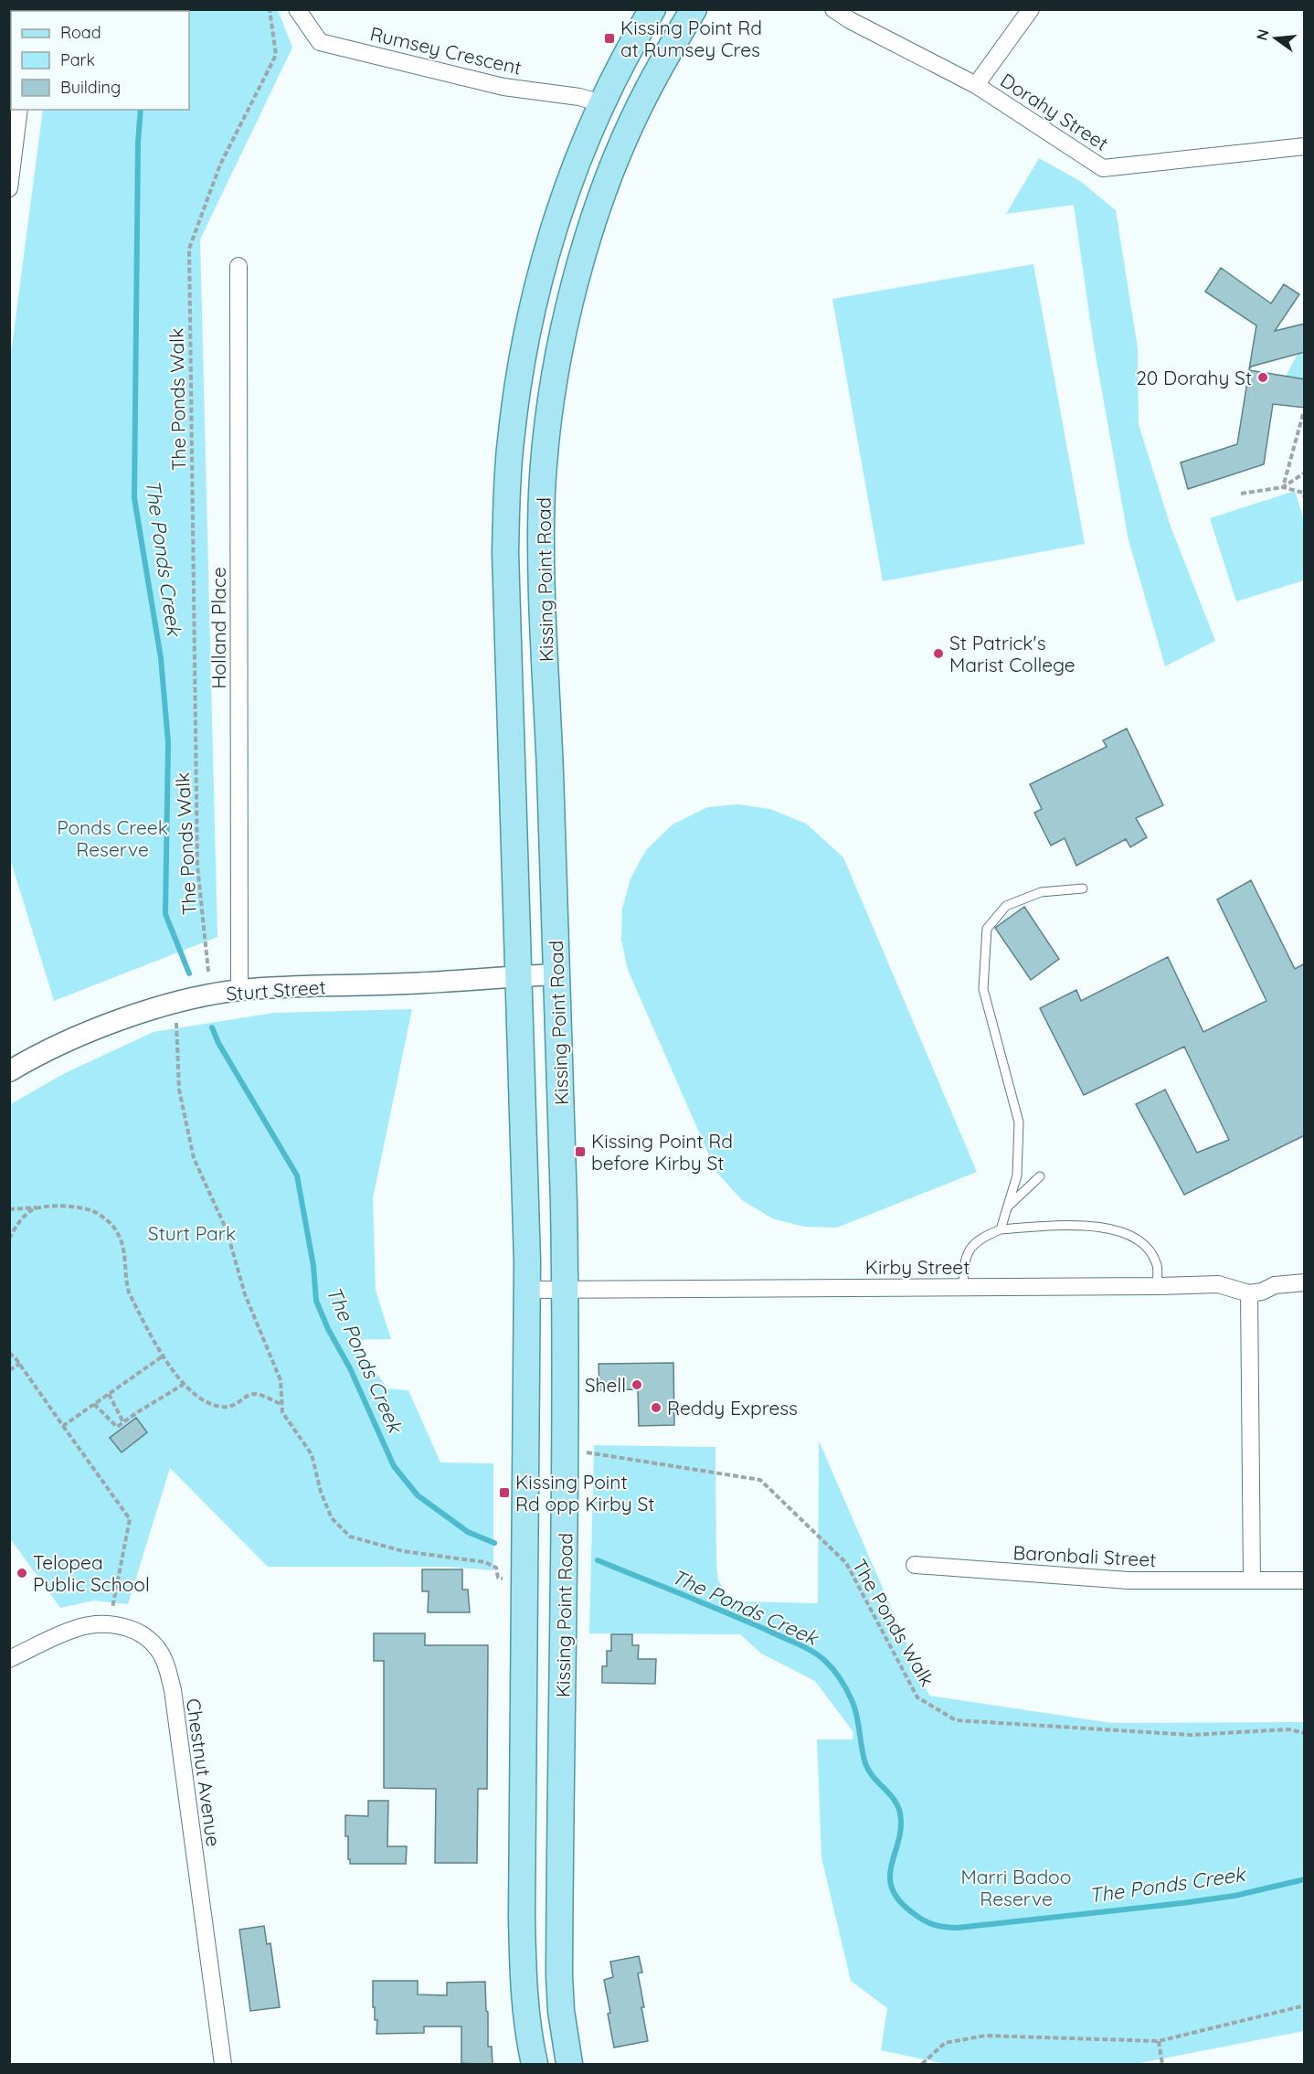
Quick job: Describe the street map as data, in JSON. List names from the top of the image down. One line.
{"streets":{"main road":["Kissing Point Road"],"street":["Rumsey Crescent","Dorahy Street","Holland Place","Sturt Street","Kirby Street","Baronbali Street","Chestnut Avenue"],"path":["The Ponds Walk"]},"crossings":[["Rumsey Crescent","Kissing Point Road"],["Kissing Point Road","Sturt Street"],["Kissing Point Road","Kirby Street"],["Holland Place","Sturt Street"]],"water":["The Ponds Creek"],"parks":["Ponds Creek Reserve","Sturt Park","Marri Badoo Reserve"],"places":{"transit":["Kissing Point Rd at Rumsey Cres","Kissing Point Rd before Kirby St","Kissing Point Rd opp Kirby St"],"other":["20 Dorahy St","St Patrick's Marist College","Shell","Reddy Express","Telopea Public School"]},"legend":["Road","Park","Building"],"north":"left"}
